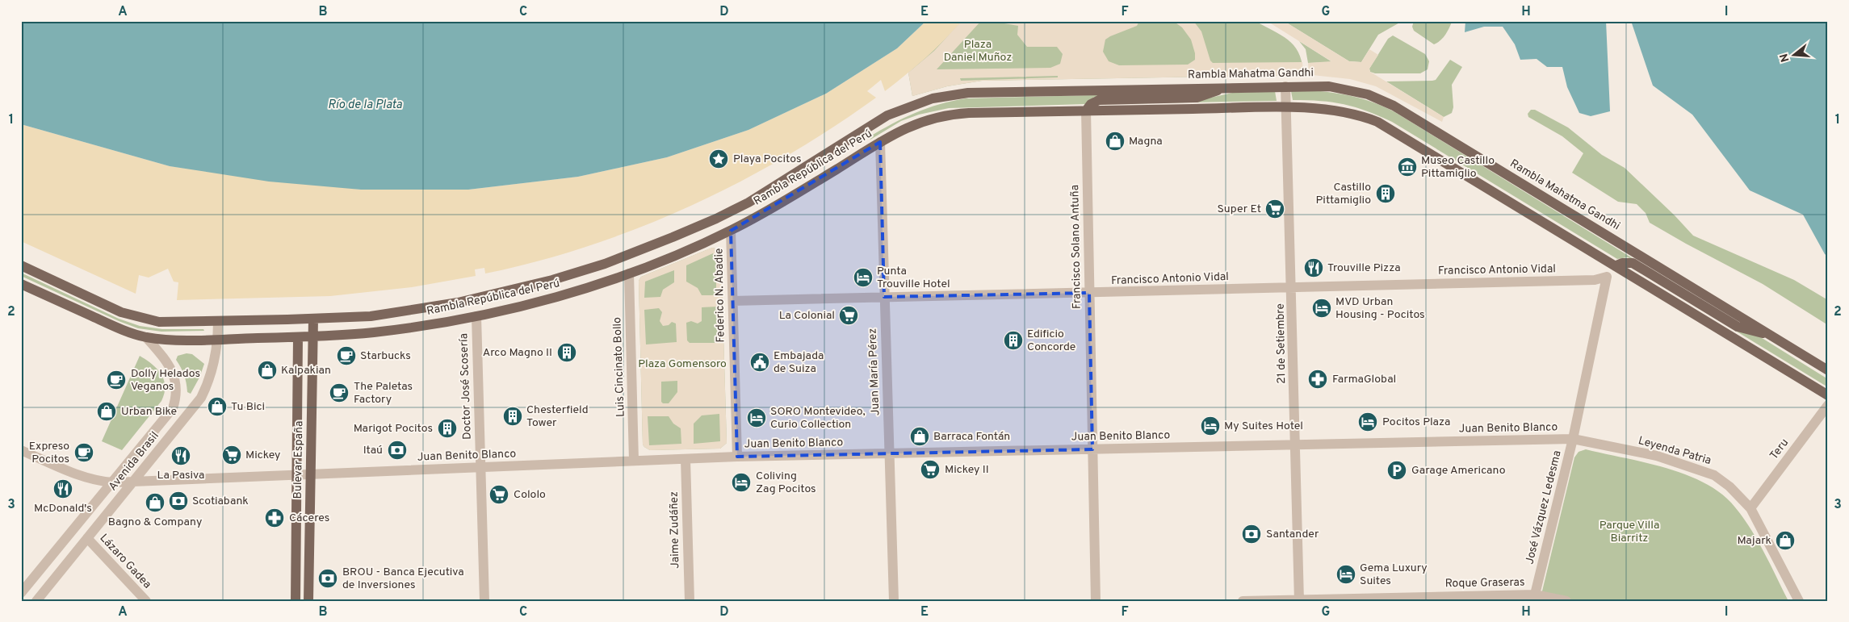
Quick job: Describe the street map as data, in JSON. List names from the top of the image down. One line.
{"streets":{"main road":["Rambla Mahatma Gandhi","Rambla República del Perú","Bulevar España"],"street":["Francisco Solano Antuña","Francisco Antonio Vidal","Federico N. Abadie","21 de Setiembre","Luis Cincinato Bollo","Juan María Pérez","Doctor José Scosería","Juan Benito Blanco","Teru","Leyenda Patria","Avenida Brasil","José Vázquez Ledesma","Jaime Zudáñez","Lázaro Gadea","Roque Graseras"]},"crossings":[["Rambla Mahatma Gandhi","Rambla República del Perú"],["Rambla Mahatma Gandhi","21 de Setiembre"],["Rambla República del Perú","Francisco Solano Antuña"],["Rambla República del Perú","Federico N. Abadie"],["Rambla República del Perú","Luis Cincinato Bollo"],["Rambla República del Perú","Juan María Pérez"],["Rambla República del Perú","Doctor José Scosería"],["Rambla República del Perú","Bulevar España"],["Rambla República del Perú","Avenida Brasil"],["Francisco Solano Antuña","Francisco Antonio Vidal"],["Francisco Solano Antuña","Juan Benito Blanco"],["Francisco Antonio Vidal","Federico N. Abadie"],["Francisco Antonio Vidal","21 de Setiembre"],["Francisco Antonio Vidal","Juan María Pérez"],["Francisco Antonio Vidal","José Vázquez Ledesma"],["Federico N. Abadie","Juan Benito Blanco"],["21 de Setiembre","Juan Benito Blanco"],["21 de Setiembre","Roque Graseras"],["Luis Cincinato Bollo","Juan Benito Blanco"],["Juan María Pérez","Juan Benito Blanco"],["Doctor José Scosería","Juan Benito Blanco"],["Juan Benito Blanco","Leyenda Patria"],["Juan Benito Blanco","Bulevar España"],["Juan Benito Blanco","Avenida Brasil"],["Juan Benito Blanco","José Vázquez Ledesma"],["Juan Benito Blanco","Jaime Zudáñez"],["Teru","Leyenda Patria"],["Leyenda Patria","José Vázquez Ledesma"],["Avenida Brasil","Lázaro Gadea"],["José Vázquez Ledesma","Roque Graseras"]],"water":["Río de la Plata"],"parks":["Plaza Daniel Muñoz","Plaza Gomensoro","Parque Villa Biarritz"],"places":{"shop":["Magna","Kalpakian","Tu Bici","Urban Bike","Barraca Fontán","Bagno & Company","Majark"],"place":["Playa Pocitos"],"museum":["Museo Castillo Pittamiglio"],"building":["Castillo Pittamiglio","Edificio Concorde","Arco Magno II","Chesterfield Tower","Marigot Pocitos"],"supermarket":["Super Et","La Colonial","Mickey","Mickey II","Cololo"],"restaurant":["Trouville Pizza","La Pasiva","McDonald's"],"hotel":["Punta Trouville Hotel","MVD Urban Housing - Pocitos","SORO Montevideo, Curio Collection","Pocitos Plaza","My Suites Hotel","Coliving Zag Pocitos","Gema Luxury Suites"],"cafe":["Starbucks","Dolly Helados Veganos","The Paletas Factory","Expreso Pocitos"],"public building":["Embajada de Suiza"],"pharmacy":["FarmaGlobal","Cáceres"],"bank":["Itaú","Scotiabank","Santander","BROU - Banca Ejecutiva de Inversiones"],"parking":["Garage Americano"]},"north":"left","grid":{"columns":["A","B","C","D","E","F","G","H","I"],"rows":["1","2","3"]}}
